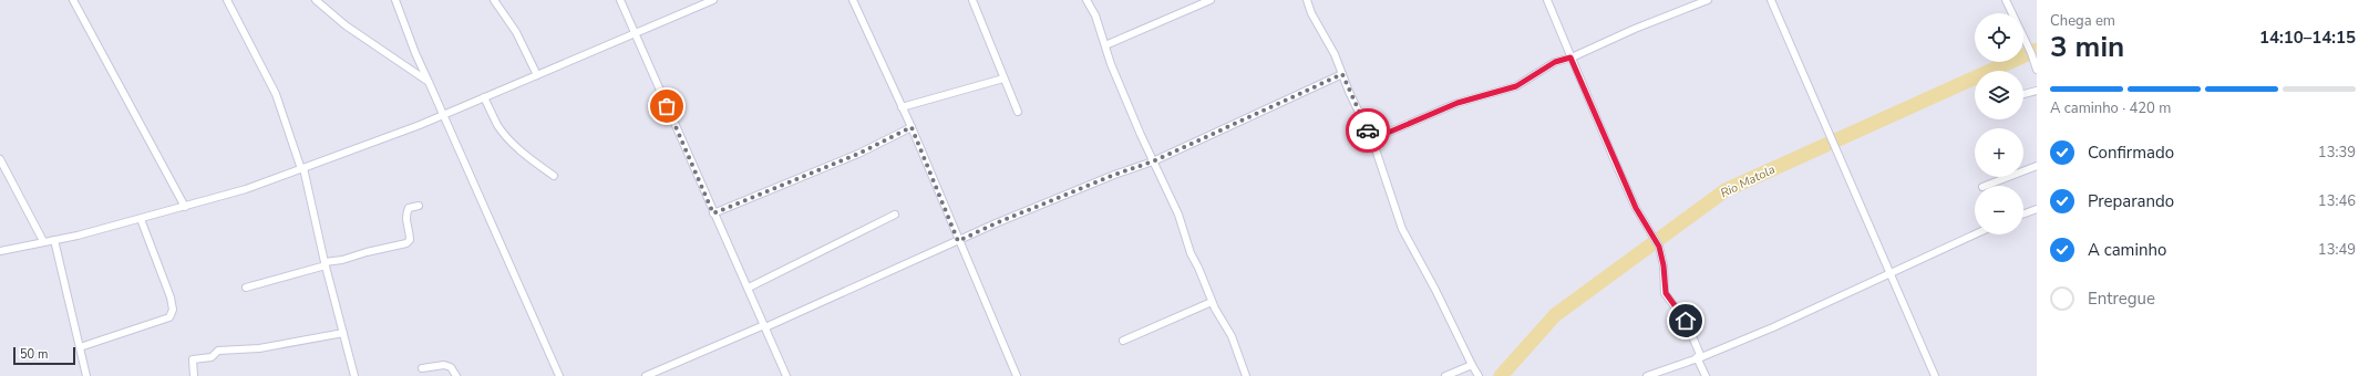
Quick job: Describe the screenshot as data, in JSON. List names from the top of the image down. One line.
{"water":["Rio Matola"],"scale_bar":"50 m","page":{"heading":["3 min","Chega em","14:10–14:15"],"map_buttons":["+","−"],"bar":"A caminho · 420 m","list":[["Confirmado","13:39"],["Preparando","13:46"],["A caminho","13:49"],"Entregue"],"scale":"50 m"}}
